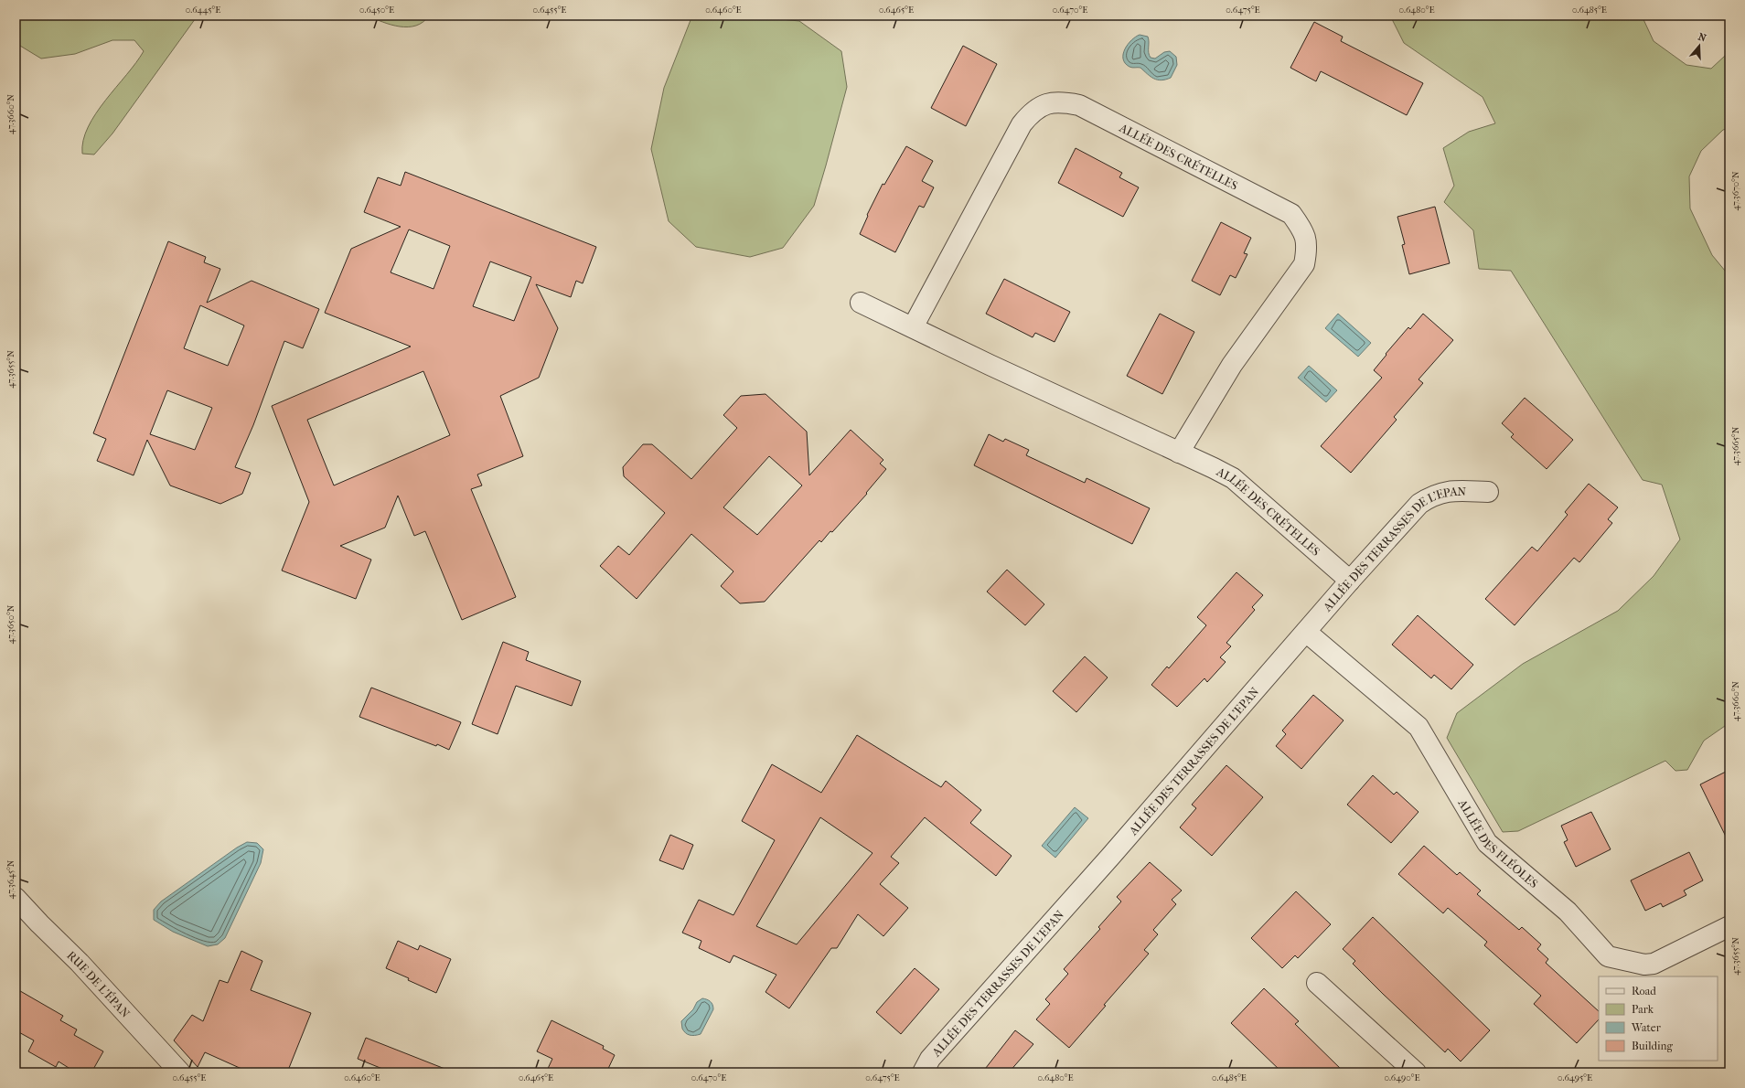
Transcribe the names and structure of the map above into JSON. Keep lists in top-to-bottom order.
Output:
{
  "streets": {
    "street": [
      "ALLÉE DES CRÉTELLES",
      "ALLÉE DES TERRASSES DE L'EPAN",
      "ALLÉE DES FLÉOLES",
      "RUE DE L'ÉPAN"
    ]
  },
  "crossings": [
    ["ALLÉE DES CRÉTELLES", "ALLÉE DES TERRASSES DE L'EPAN"],
    ["ALLÉE DES TERRASSES DE L'EPAN", "ALLÉE DES FLÉOLES"]
  ],
  "legend": [
    "Road",
    "Park",
    "Water",
    "Building"
  ],
  "north": "top",
  "coordinates": [
    "0.6445°E",
    "0.6450°E",
    "0.6455°E",
    "0.6460°E",
    "0.6465°E",
    "0.6470°E",
    "0.6475°E",
    "0.6480°E",
    "0.6485°E",
    "47.3660°N",
    "47.3670°N",
    "47.3655°N",
    "47.3665°N",
    "47.3650°N",
    "47.3645°N",
    "0.6490°E",
    "0.6495°E"
  ]
}
